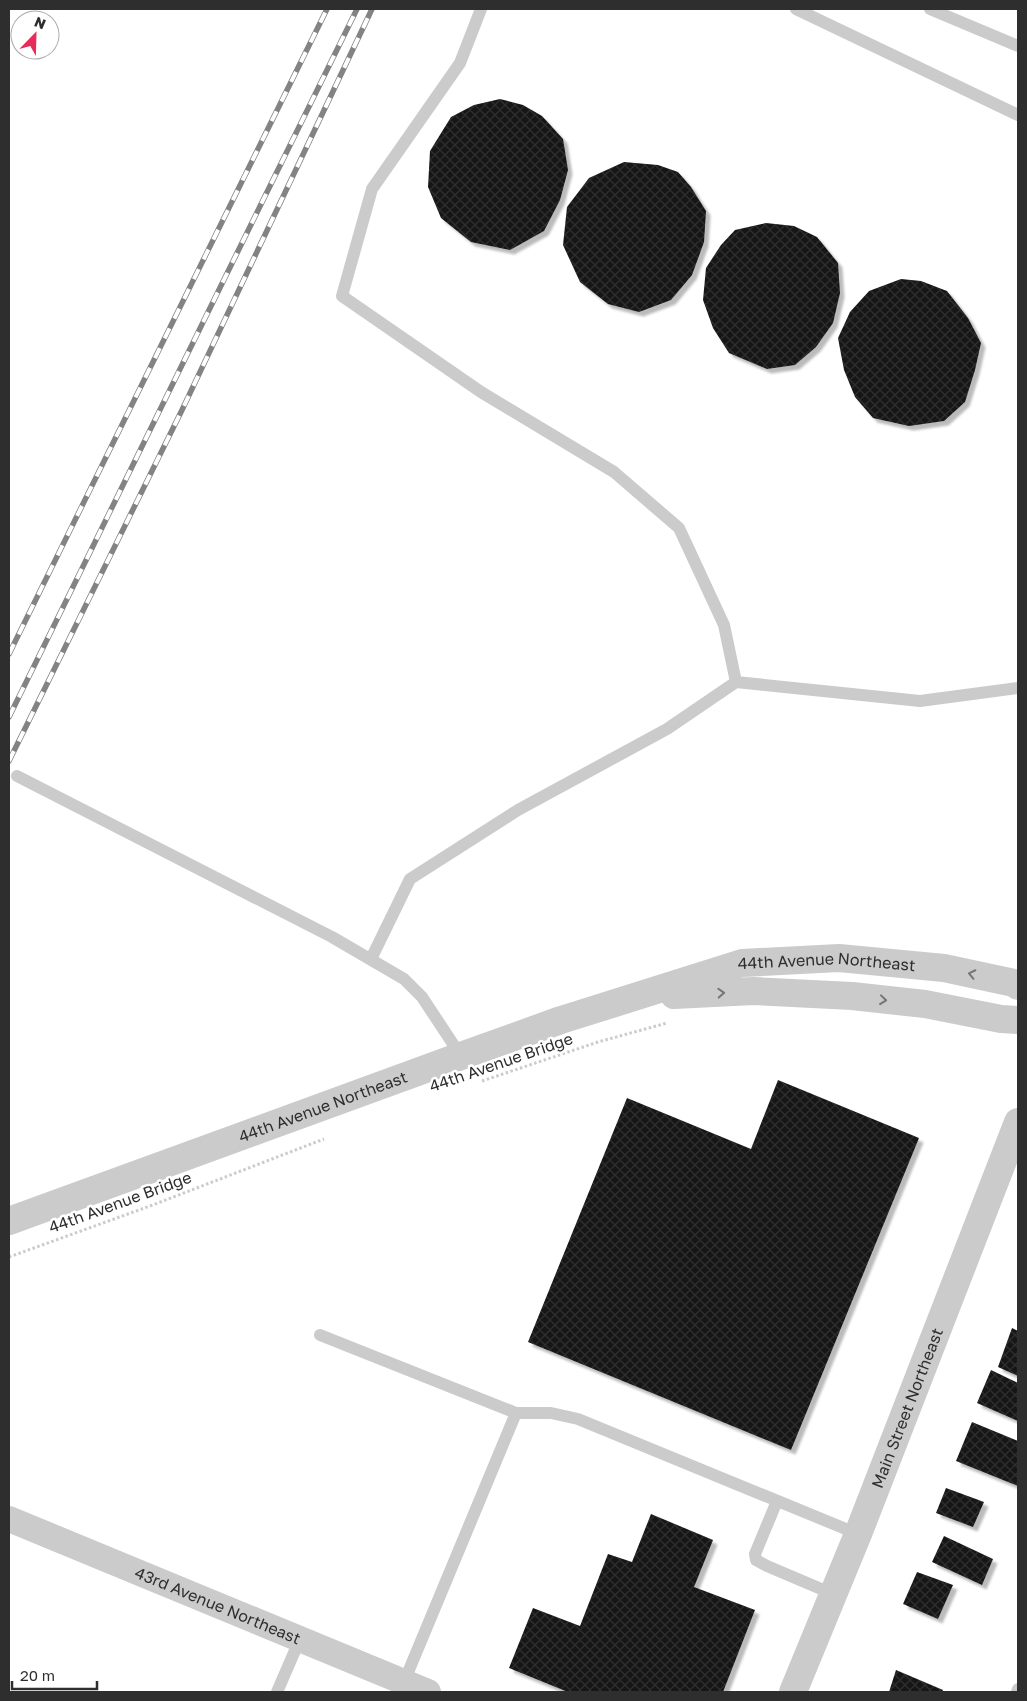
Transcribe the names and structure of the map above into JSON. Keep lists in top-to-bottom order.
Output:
{
  "streets": {
    "street": ["44th Avenue Northeast", "Main Street Northeast", "43rd Avenue Northeast"],
    "path": ["44th Avenue Bridge"]
  },
  "scale_bar": "20 m",
  "north": "top right"
}
